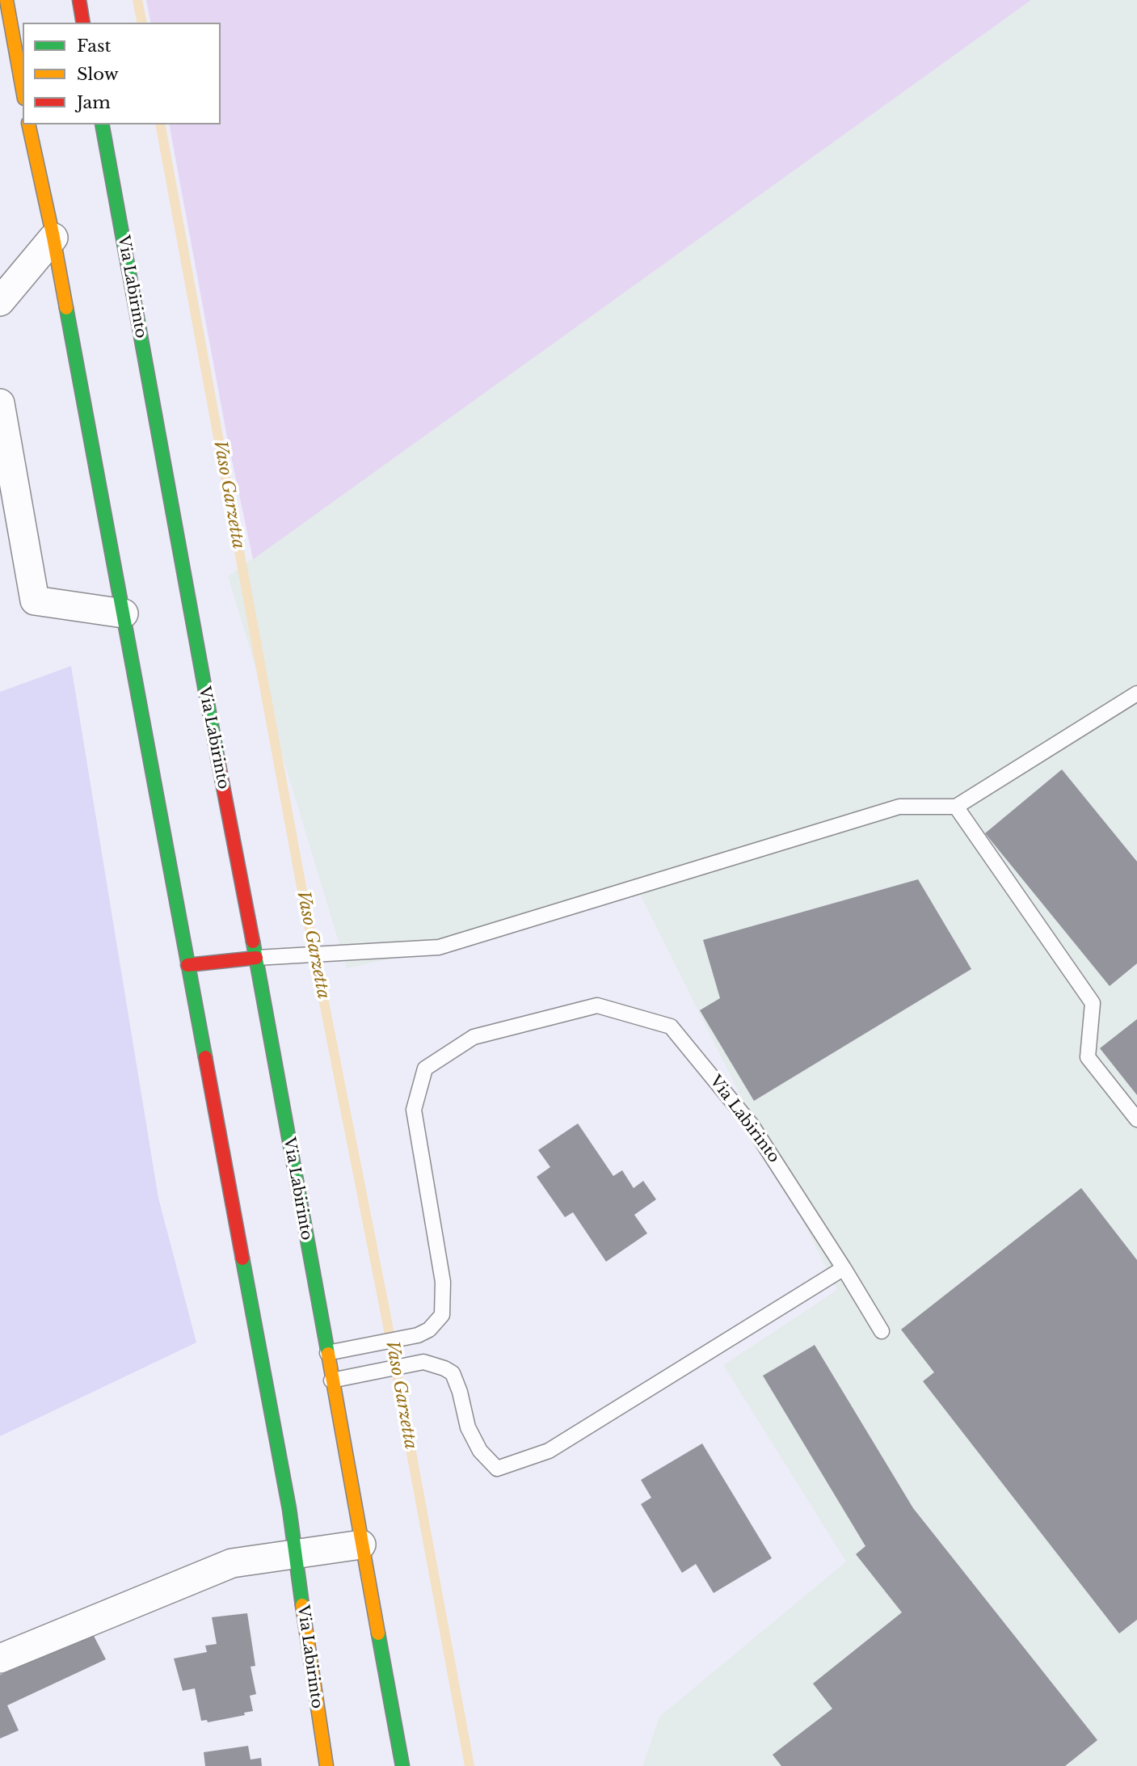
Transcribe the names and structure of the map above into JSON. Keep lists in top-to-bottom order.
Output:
{
  "streets": {
    "street": ["Via Labirinto"]
  },
  "water": ["Vaso Garzetta"],
  "legend": ["Fast", "Slow", "Jam"]
}
